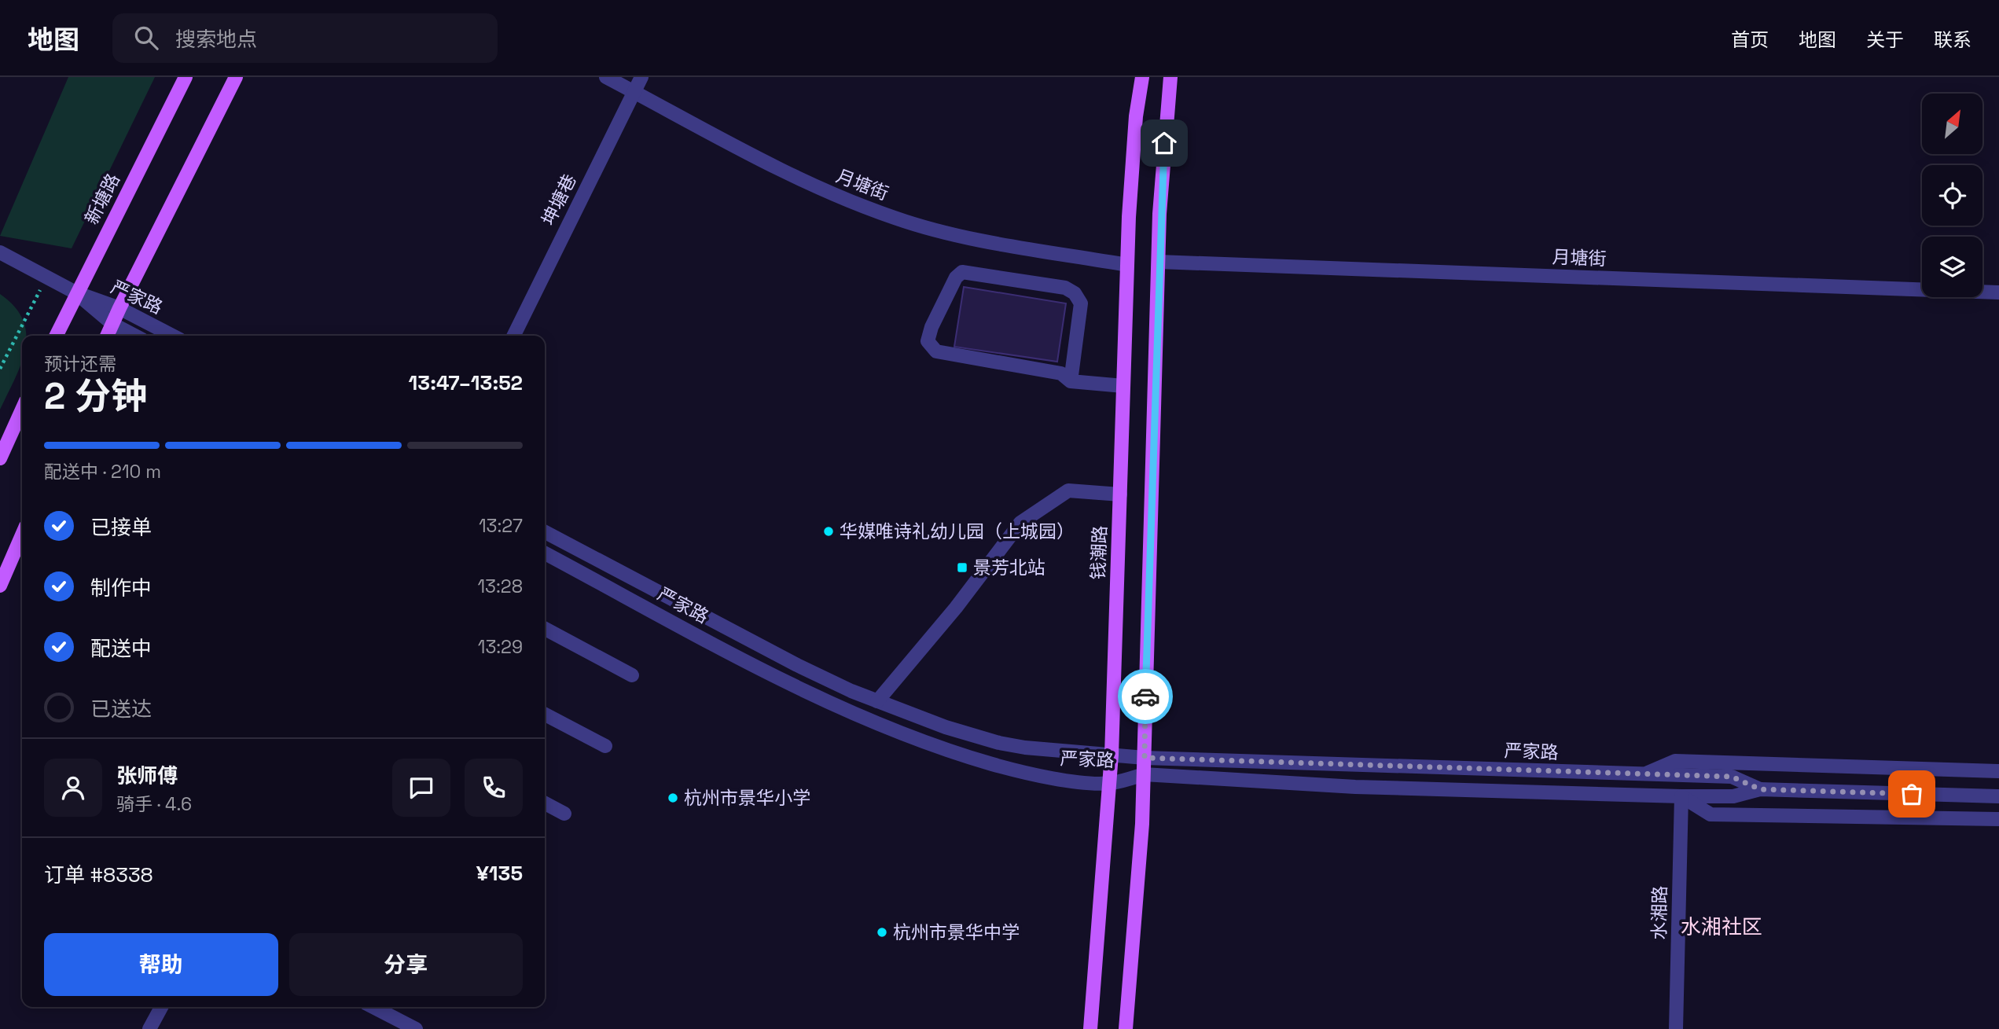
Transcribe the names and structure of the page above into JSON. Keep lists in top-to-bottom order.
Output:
{
  "streets": {
    "main road": ["新塘路", "钱潮路"],
    "street": [
      "月塘街",
      "坤塘巷",
      "严家路",
      "水湘路"
    ]
  },
  "crossings": [
    ["月塘街", "坤塘巷"],
    ["月塘街", "钱潮路"],
    ["新塘路", "严家路"],
    ["严家路", "钱潮路"],
    ["严家路", "水湘路"]
  ],
  "districts": ["水湘社区"],
  "places": {
    "other": ["华媒唯诗礼幼儿园（上城园）", "杭州市景华小学", "杭州市景华中学"],
    "transit": ["景芳北站"]
  },
  "north": "top right",
  "page": {
    "header": "地图",
    "search": "搜索地点",
    "nav": [
      "首页",
      "地图",
      "关于",
      "联系"
    ],
    "heading": ["2 分钟", "预计还需", "13:47–13:52"],
    "panel": [
      "张师傅",
      "骑手 · 4.6",
      "订单 #8338",
      "¥135"
    ],
    "bar": "配送中 · 210 m",
    "list": [
      ["已接单", "13:27"],
      ["制作中", "13:28"],
      ["配送中", "13:29"],
      "已送达"
    ],
    "buttons": ["帮助", "分享"]
  }
}
